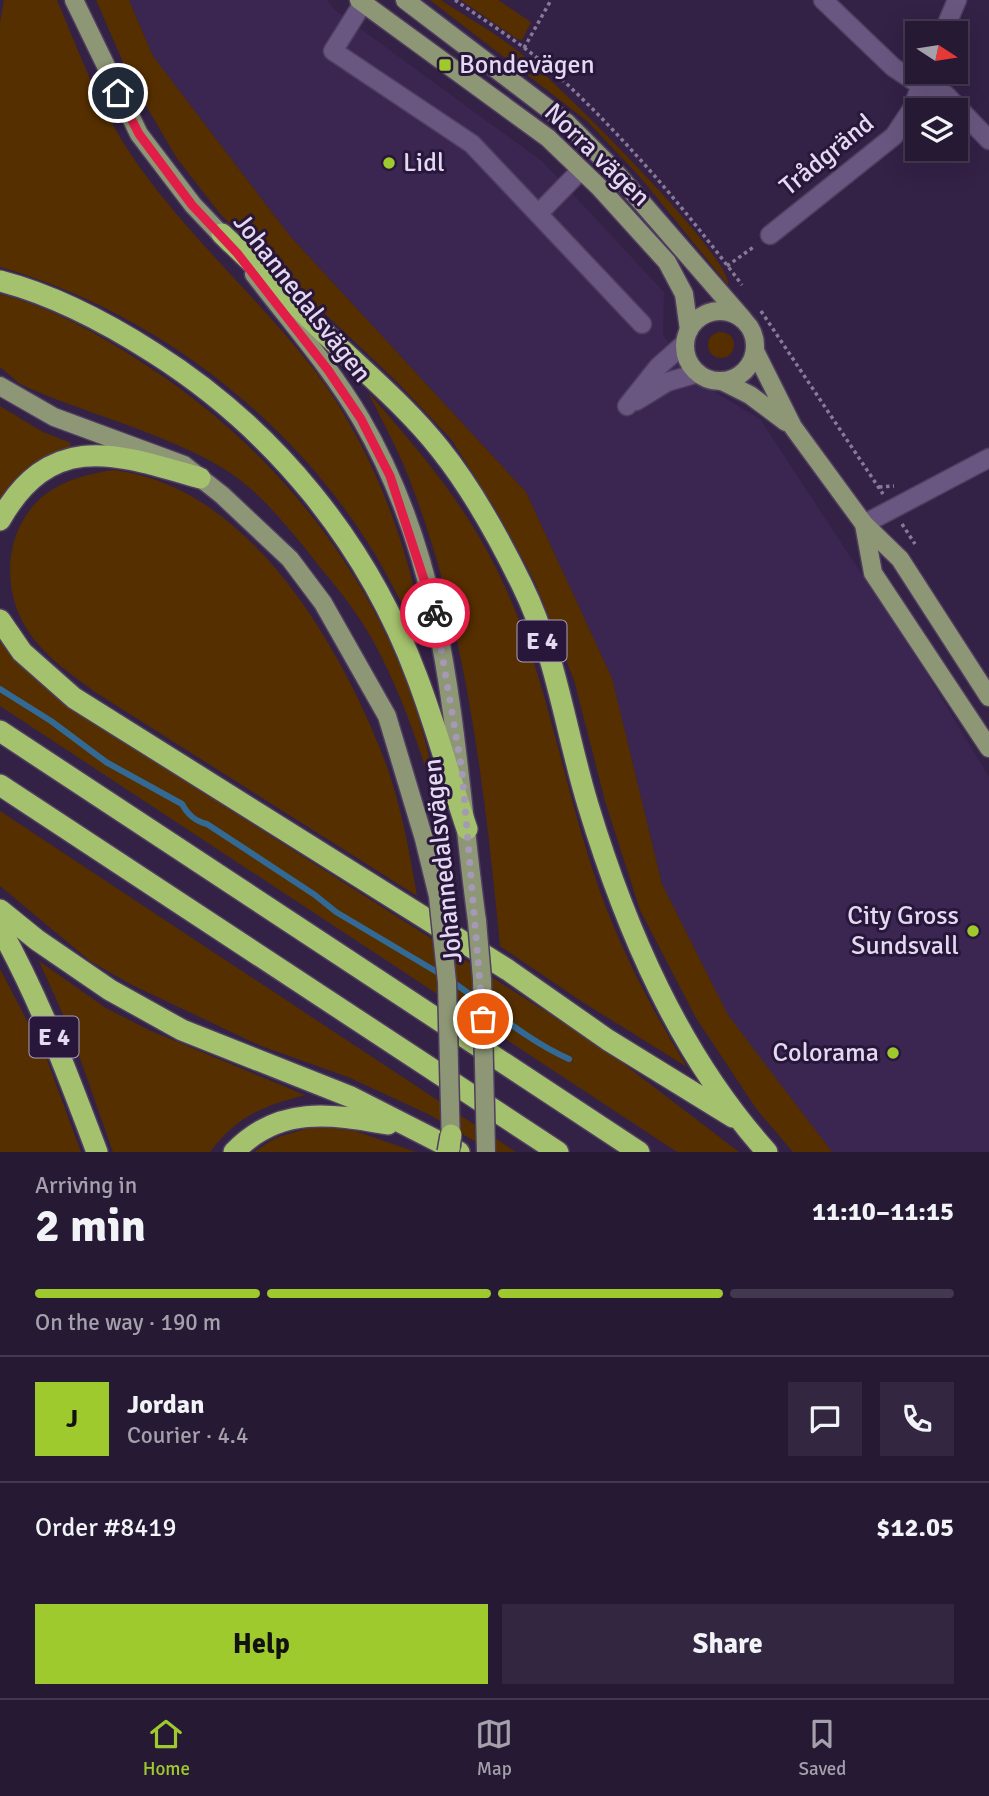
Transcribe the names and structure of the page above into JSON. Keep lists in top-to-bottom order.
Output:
{
  "streets": {
    "highway": ["E 4"],
    "main road": ["Norra vägen", "Johannedalsvägen"],
    "street": ["Trådgränd"]
  },
  "crossings": [
    ["Johannedalsvägen", "E 4"]
  ],
  "places": {
    "transit": ["Bondevägen"],
    "other": ["Lidl", "City Gross Sundsvall", "Colorama"]
  },
  "north": "right",
  "page": {
    "heading": ["2 min", "Arriving in", "11:10–11:15"],
    "panel": [
      "Jordan",
      "Courier · 4.4",
      "Order #8419",
      "$12.05"
    ],
    "bar": "On the way · 190 m",
    "round": "J",
    "buttons": ["Help", "Share"],
    "tabs": ["Home", "Map", "Saved"]
  }
}
